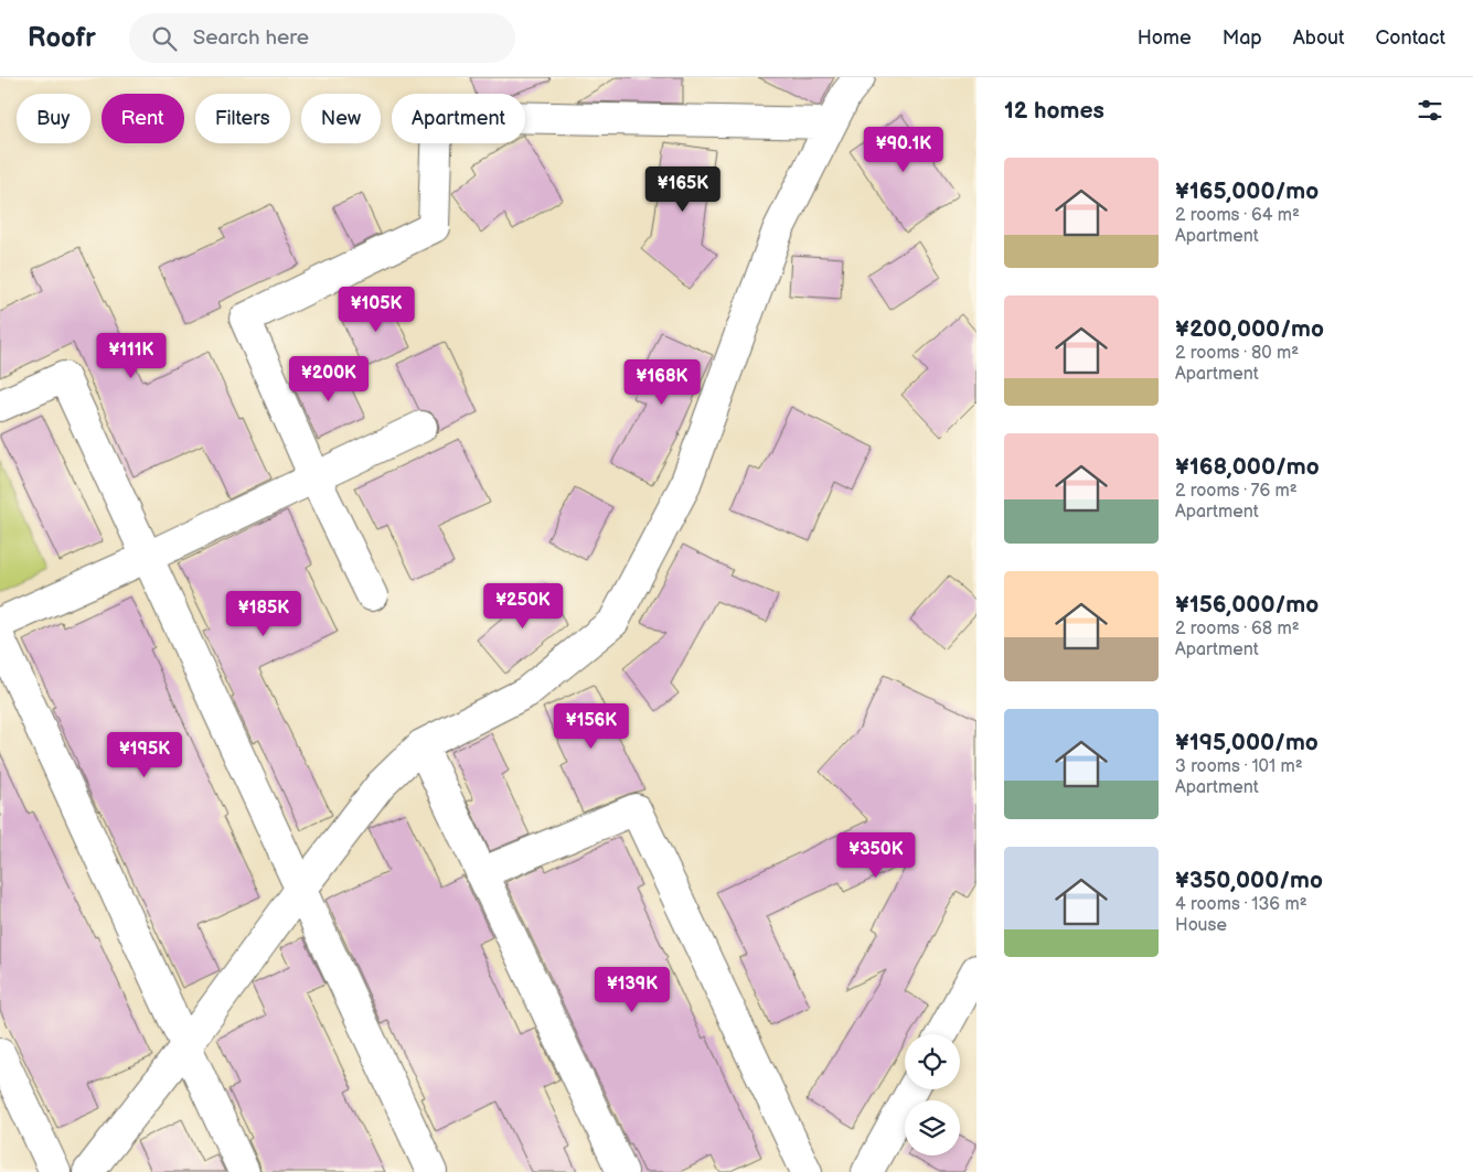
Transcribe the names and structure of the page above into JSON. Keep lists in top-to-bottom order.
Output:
{
  "page": {
    "header": "Roofr",
    "search": "Search here",
    "nav": [
      "Home",
      "Map",
      "About",
      "Contact"
    ],
    "heading": "12 homes",
    "chip": [
      "Buy",
      "Rent",
      "Filters",
      "New",
      "Apartment"
    ],
    "price": [
      "¥90.1K",
      "¥165K",
      "¥105K",
      "¥111K",
      "¥200K",
      "¥168K",
      "¥250K",
      "¥185K",
      "¥156K",
      "¥195K",
      "¥350K",
      "¥139K"
    ],
    "list": [
      {
        "name": "¥165,000/mo",
        "note": "2 rooms · 64 m² · Apartment"
      },
      {
        "name": "¥200,000/mo",
        "note": "2 rooms · 80 m² · Apartment"
      },
      {
        "name": "¥168,000/mo",
        "note": "2 rooms · 76 m² · Apartment"
      },
      {
        "name": "¥156,000/mo",
        "note": "2 rooms · 68 m² · Apartment"
      },
      {
        "name": "¥195,000/mo",
        "note": "3 rooms · 101 m² · Apartment"
      },
      {
        "name": "¥350,000/mo",
        "note": "4 rooms · 136 m² · House"
      }
    ]
  }
}
